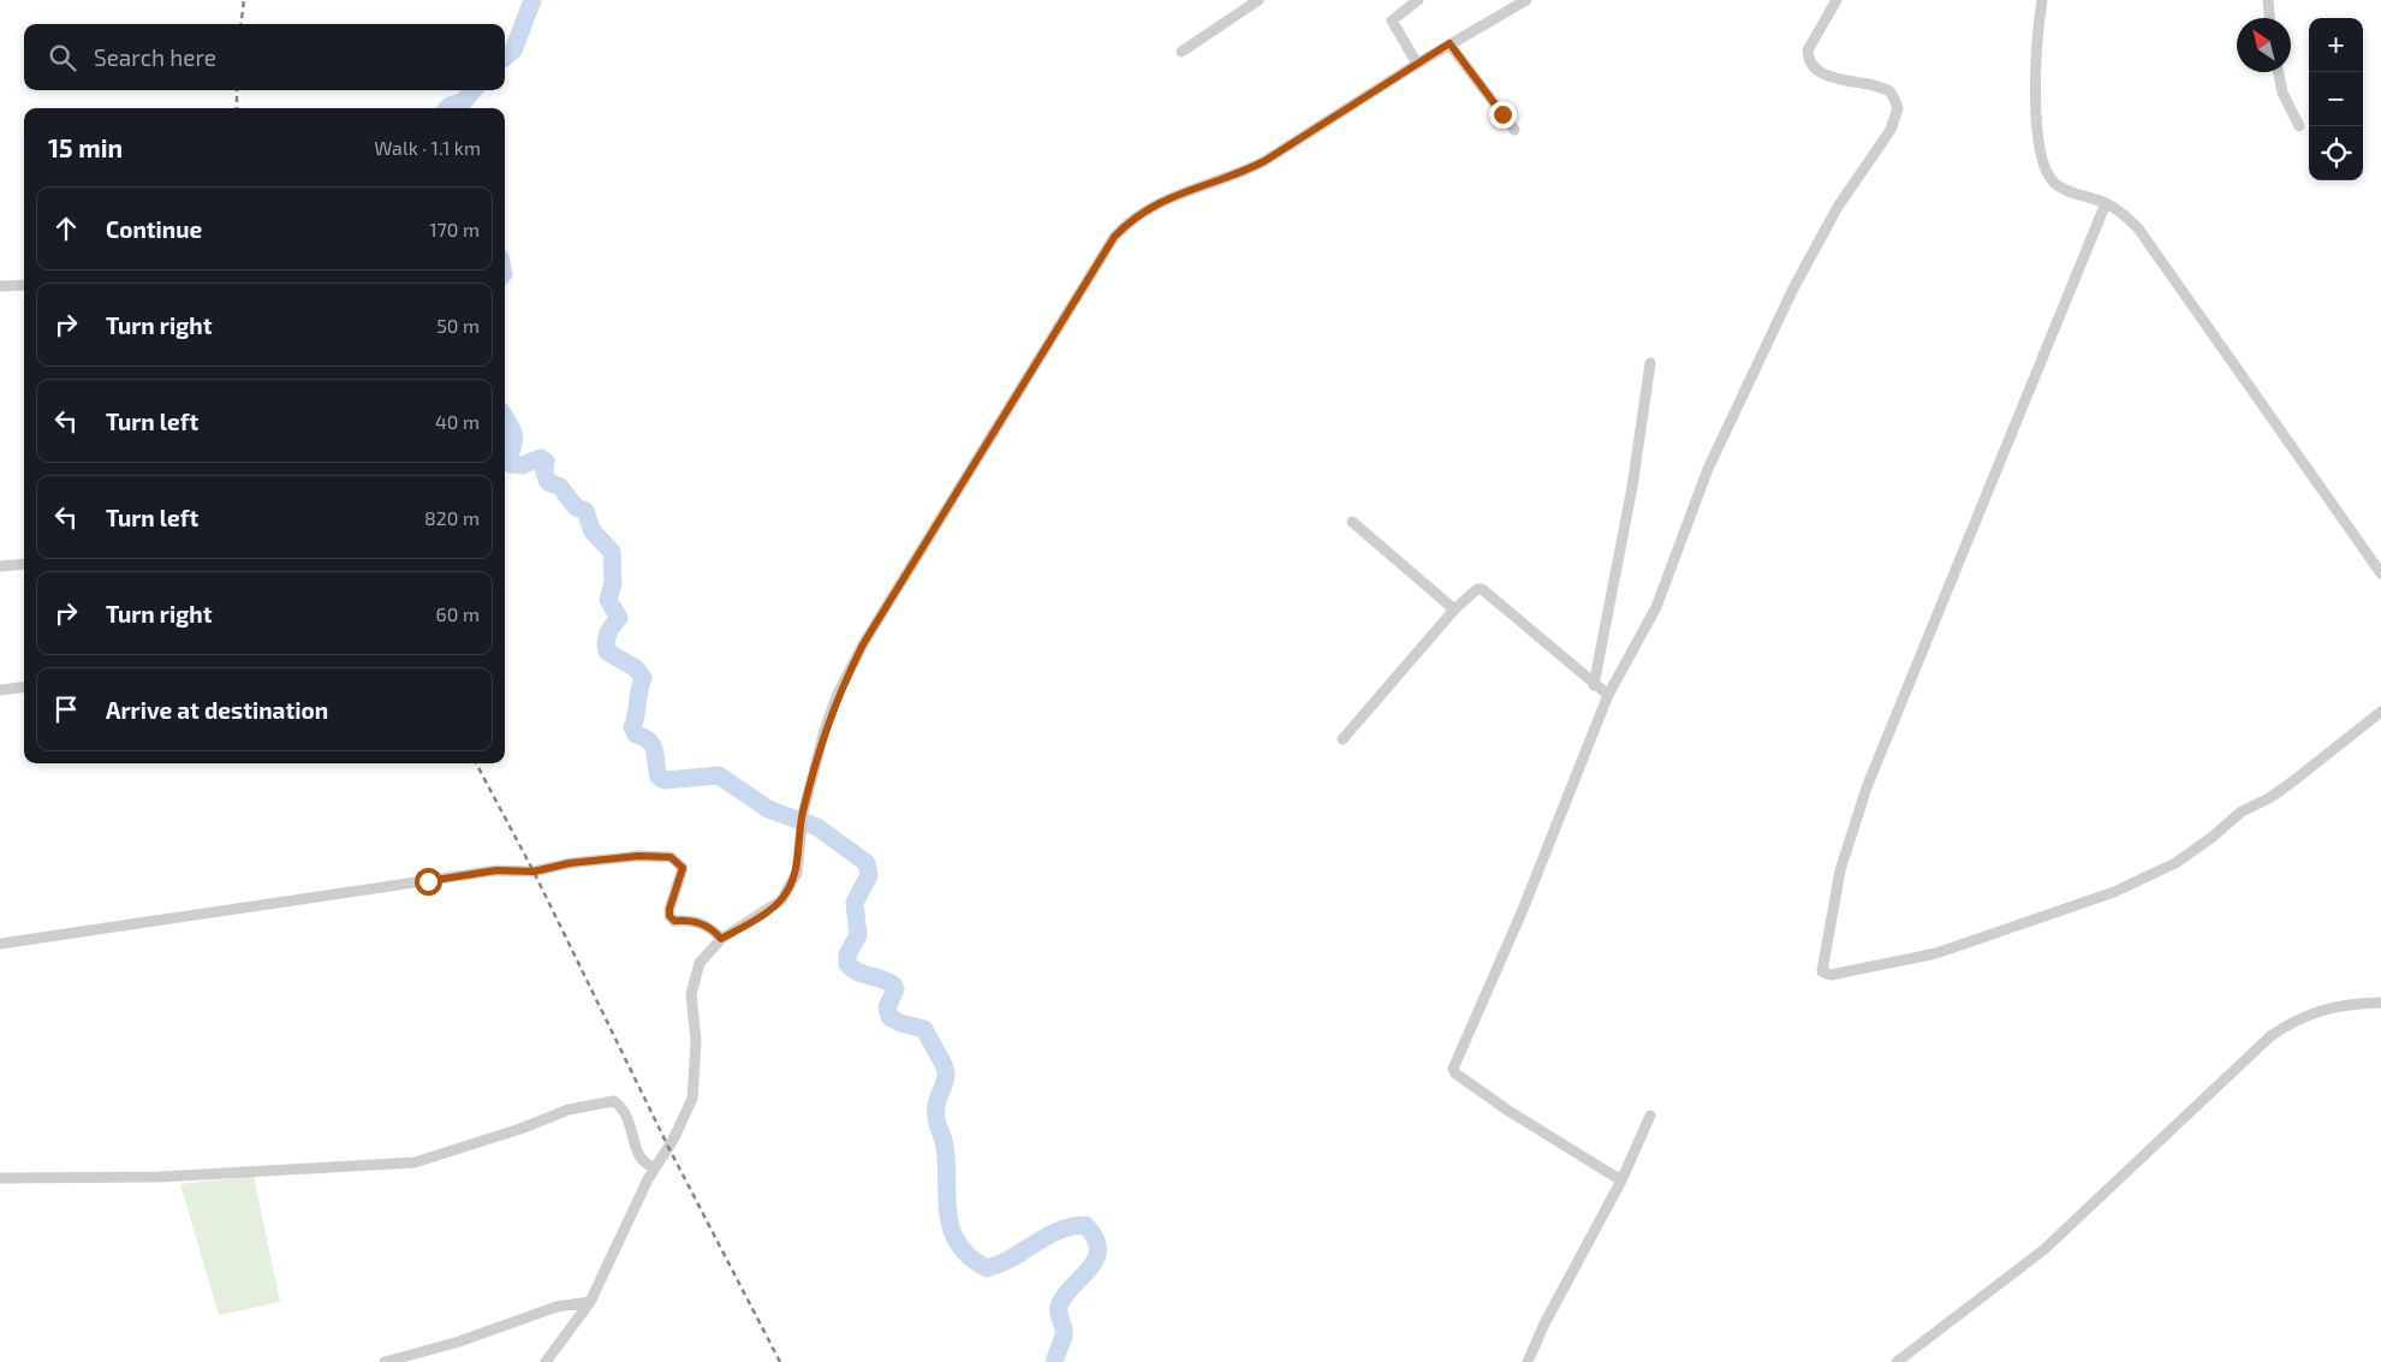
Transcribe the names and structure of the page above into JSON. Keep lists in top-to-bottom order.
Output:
{
  "north": "top left",
  "page": {
    "map_buttons": ["+", "−"],
    "search": "Search here",
    "heading": ["15 min", "Walk · 1.1 km"],
    "list": [
      ["Continue", "170 m"],
      ["Turn right", "50 m"],
      ["Turn left", "40 m"],
      ["Turn left", "820 m"],
      ["Turn right", "60 m"],
      "Arrive at destination"
    ]
  }
}
